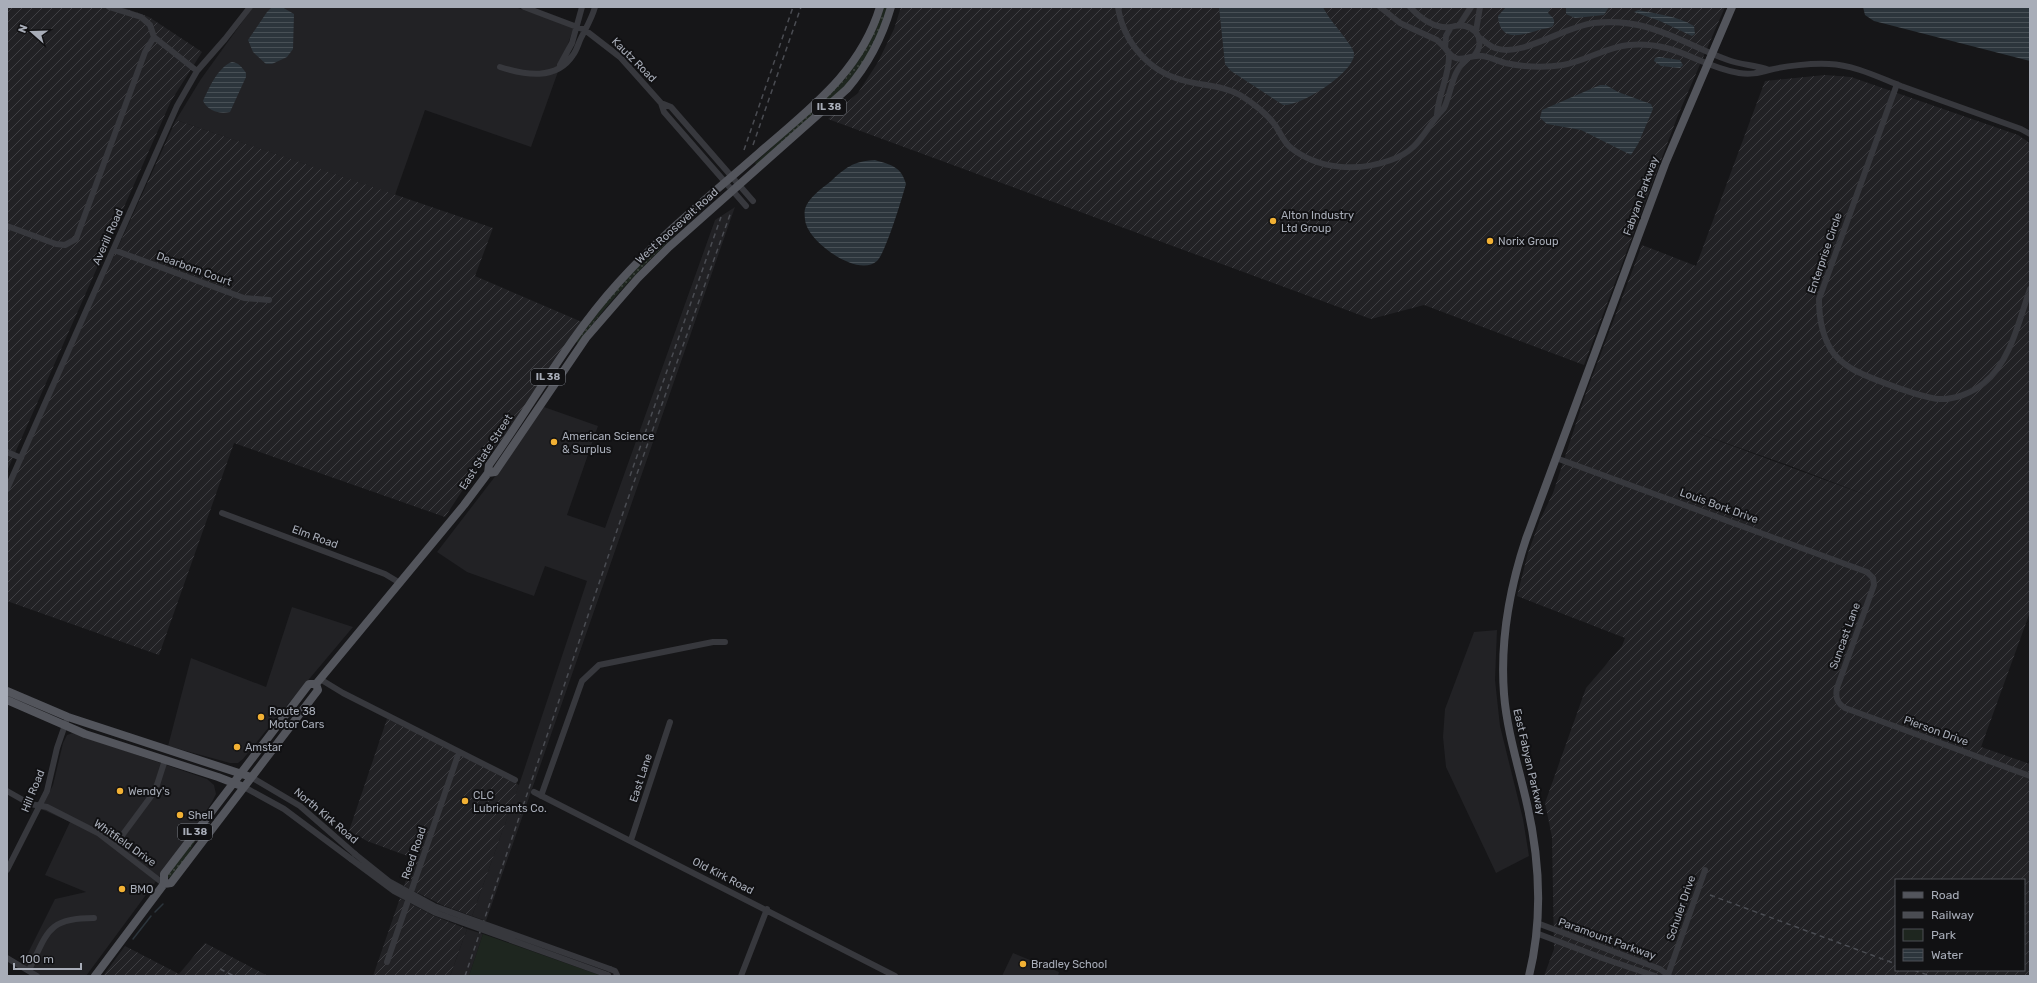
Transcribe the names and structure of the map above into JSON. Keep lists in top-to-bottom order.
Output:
{
  "streets": {
    "main road": [
      "IL 38",
      "Fabyan Parkway",
      "West Roosevelt Road",
      "East State Street",
      "East Fabyan Parkway",
      "North Kirk Road"
    ],
    "street": [
      "Kautz Road",
      "Averill Road",
      "Enterprise Circle",
      "Dearborn Court",
      "Louis Bork Drive",
      "Elm Road",
      "Suncast Lane",
      "Pierson Drive",
      "East Lane",
      "Hill Road",
      "Whitfield Drive",
      "Reed Road",
      "Old Kirk Road",
      "Schuler Drive",
      "Paramount Parkway"
    ]
  },
  "crossings": [
    ["Kautz Road", "West Roosevelt Road"],
    ["Kautz Road", "East State Street"],
    ["Fabyan Parkway", "East Fabyan Parkway"],
    ["West Roosevelt Road", "East State Street"],
    ["Averill Road", "Dearborn Court"],
    ["East State Street", "Elm Road"],
    ["East State Street", "North Kirk Road"],
    ["East State Street", "Whitfield Drive"],
    ["Louis Bork Drive", "Suncast Lane"],
    ["Louis Bork Drive", "East Fabyan Parkway"],
    ["Suncast Lane", "Pierson Drive"],
    ["East Fabyan Parkway", "Paramount Parkway"],
    ["East Lane", "Old Kirk Road"],
    ["Hill Road", "North Kirk Road"],
    ["Hill Road", "Whitfield Drive"],
    ["Schuler Drive", "Paramount Parkway"]
  ],
  "places": [
    "Alton Industry Ltd Group",
    "Norix Group",
    "American Science & Surplus",
    "Route 38 Motor Cars",
    "Amstar",
    "Wendy's",
    "CLC Lubricants Co.",
    "Shell",
    "BMO",
    "Bradley School"
  ],
  "legend": [
    "Road",
    "Railway",
    "Park",
    "Water"
  ],
  "scale_bar": "100 m",
  "north": "left"
}
